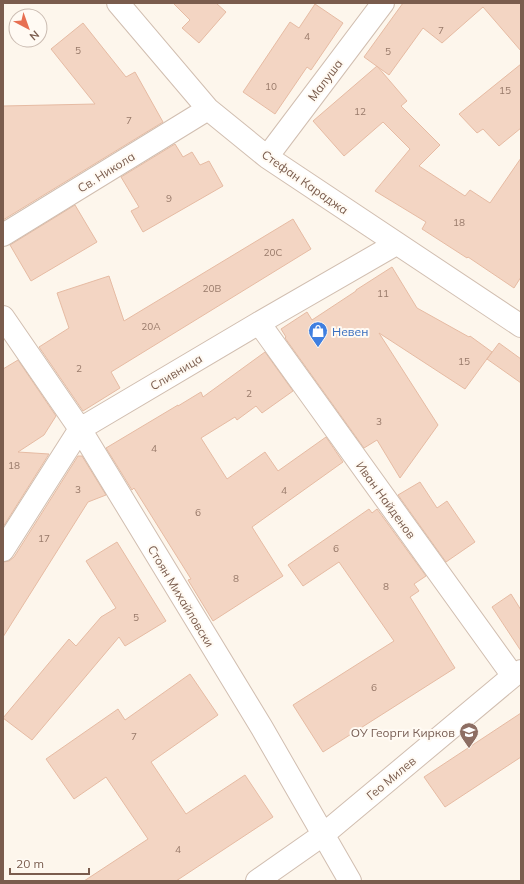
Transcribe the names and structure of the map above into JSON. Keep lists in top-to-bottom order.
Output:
{
  "streets": {
    "street": [
      "Малуша",
      "Св. Никола",
      "Стефан Караджа",
      "Сливница",
      "Иван Найденов",
      "Стоян Михайловски",
      "Гео Милев"
    ]
  },
  "crossings": [
    ["Малуша", "Стефан Караджа"],
    ["Св. Никола", "Стефан Караджа"],
    ["Стефан Караджа", "Сливница"],
    ["Сливница", "Иван Найденов"],
    ["Сливница", "Стоян Михайловски"],
    ["Иван Найденов", "Гео Милев"],
    ["Стоян Михайловски", "Гео Милев"]
  ],
  "places": {
    "shop": ["Невен"],
    "school or university": ["ОУ Георги Кирков"]
  },
  "house_numbers": [
    "7",
    "4",
    "5",
    "5",
    "10",
    "15",
    "12",
    "7",
    "9",
    "18",
    "20C",
    "20B",
    "11",
    "20A",
    "15",
    "2",
    "2",
    "3",
    "4",
    "18",
    "3",
    "4",
    "6",
    "17",
    "6",
    "8",
    "8",
    "5",
    "6",
    "7",
    "4"
  ],
  "scale_bar": "20 m",
  "north": "bottom right"
}
